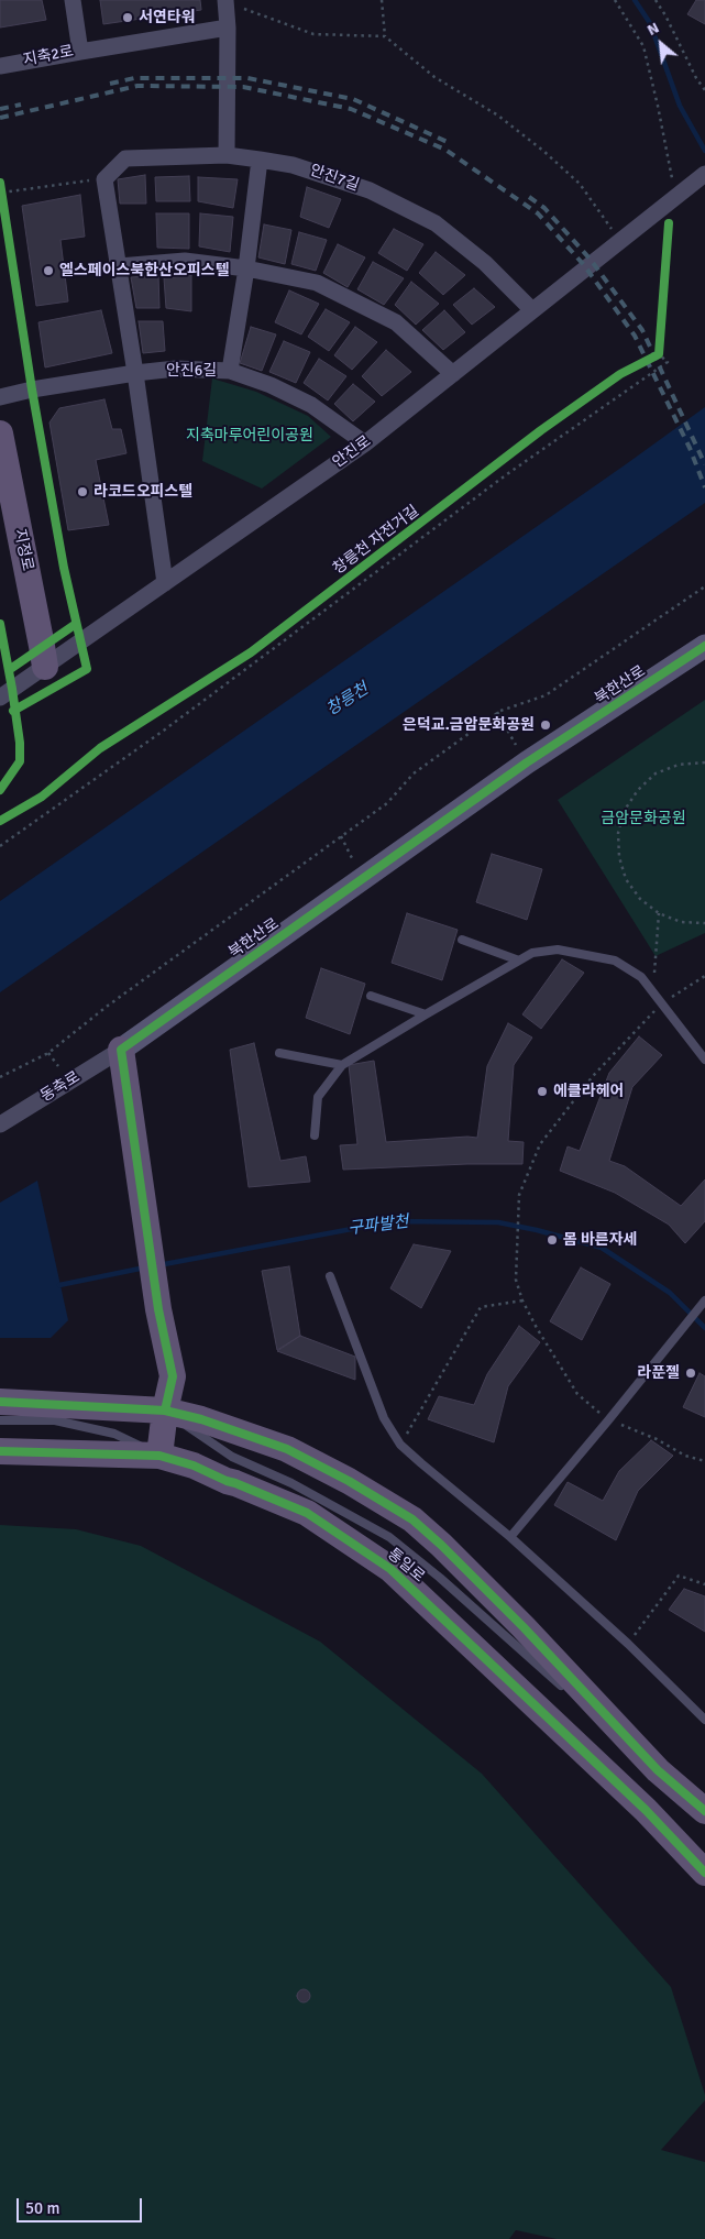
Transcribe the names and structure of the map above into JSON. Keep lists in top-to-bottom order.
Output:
{
  "streets": {
    "main road": ["지정로", "북한산로", "통일로"],
    "street": [
      "지축2로",
      "안진7길",
      "안진6길",
      "안진로",
      "동축로"
    ],
    "cycle path": ["창릉천 자전거길"]
  },
  "crossings": [
    ["안진7길", "안진로"],
    ["안진6길", "안진로"],
    ["안진로", "지정로"],
    ["북한산로", "동축로"]
  ],
  "water": ["창릉천", "구파발천"],
  "parks": ["지축마루어린이공원", "금암문화공원"],
  "places": [
    "서연타워",
    "엘스페이스북한산오피스텔",
    "라코드오피스텔",
    "은덕교.금암문화공원",
    "에클라헤어",
    "몸 바른자세",
    "라푼젤"
  ],
  "scale_bar": "50 m",
  "north": "top left"
}
